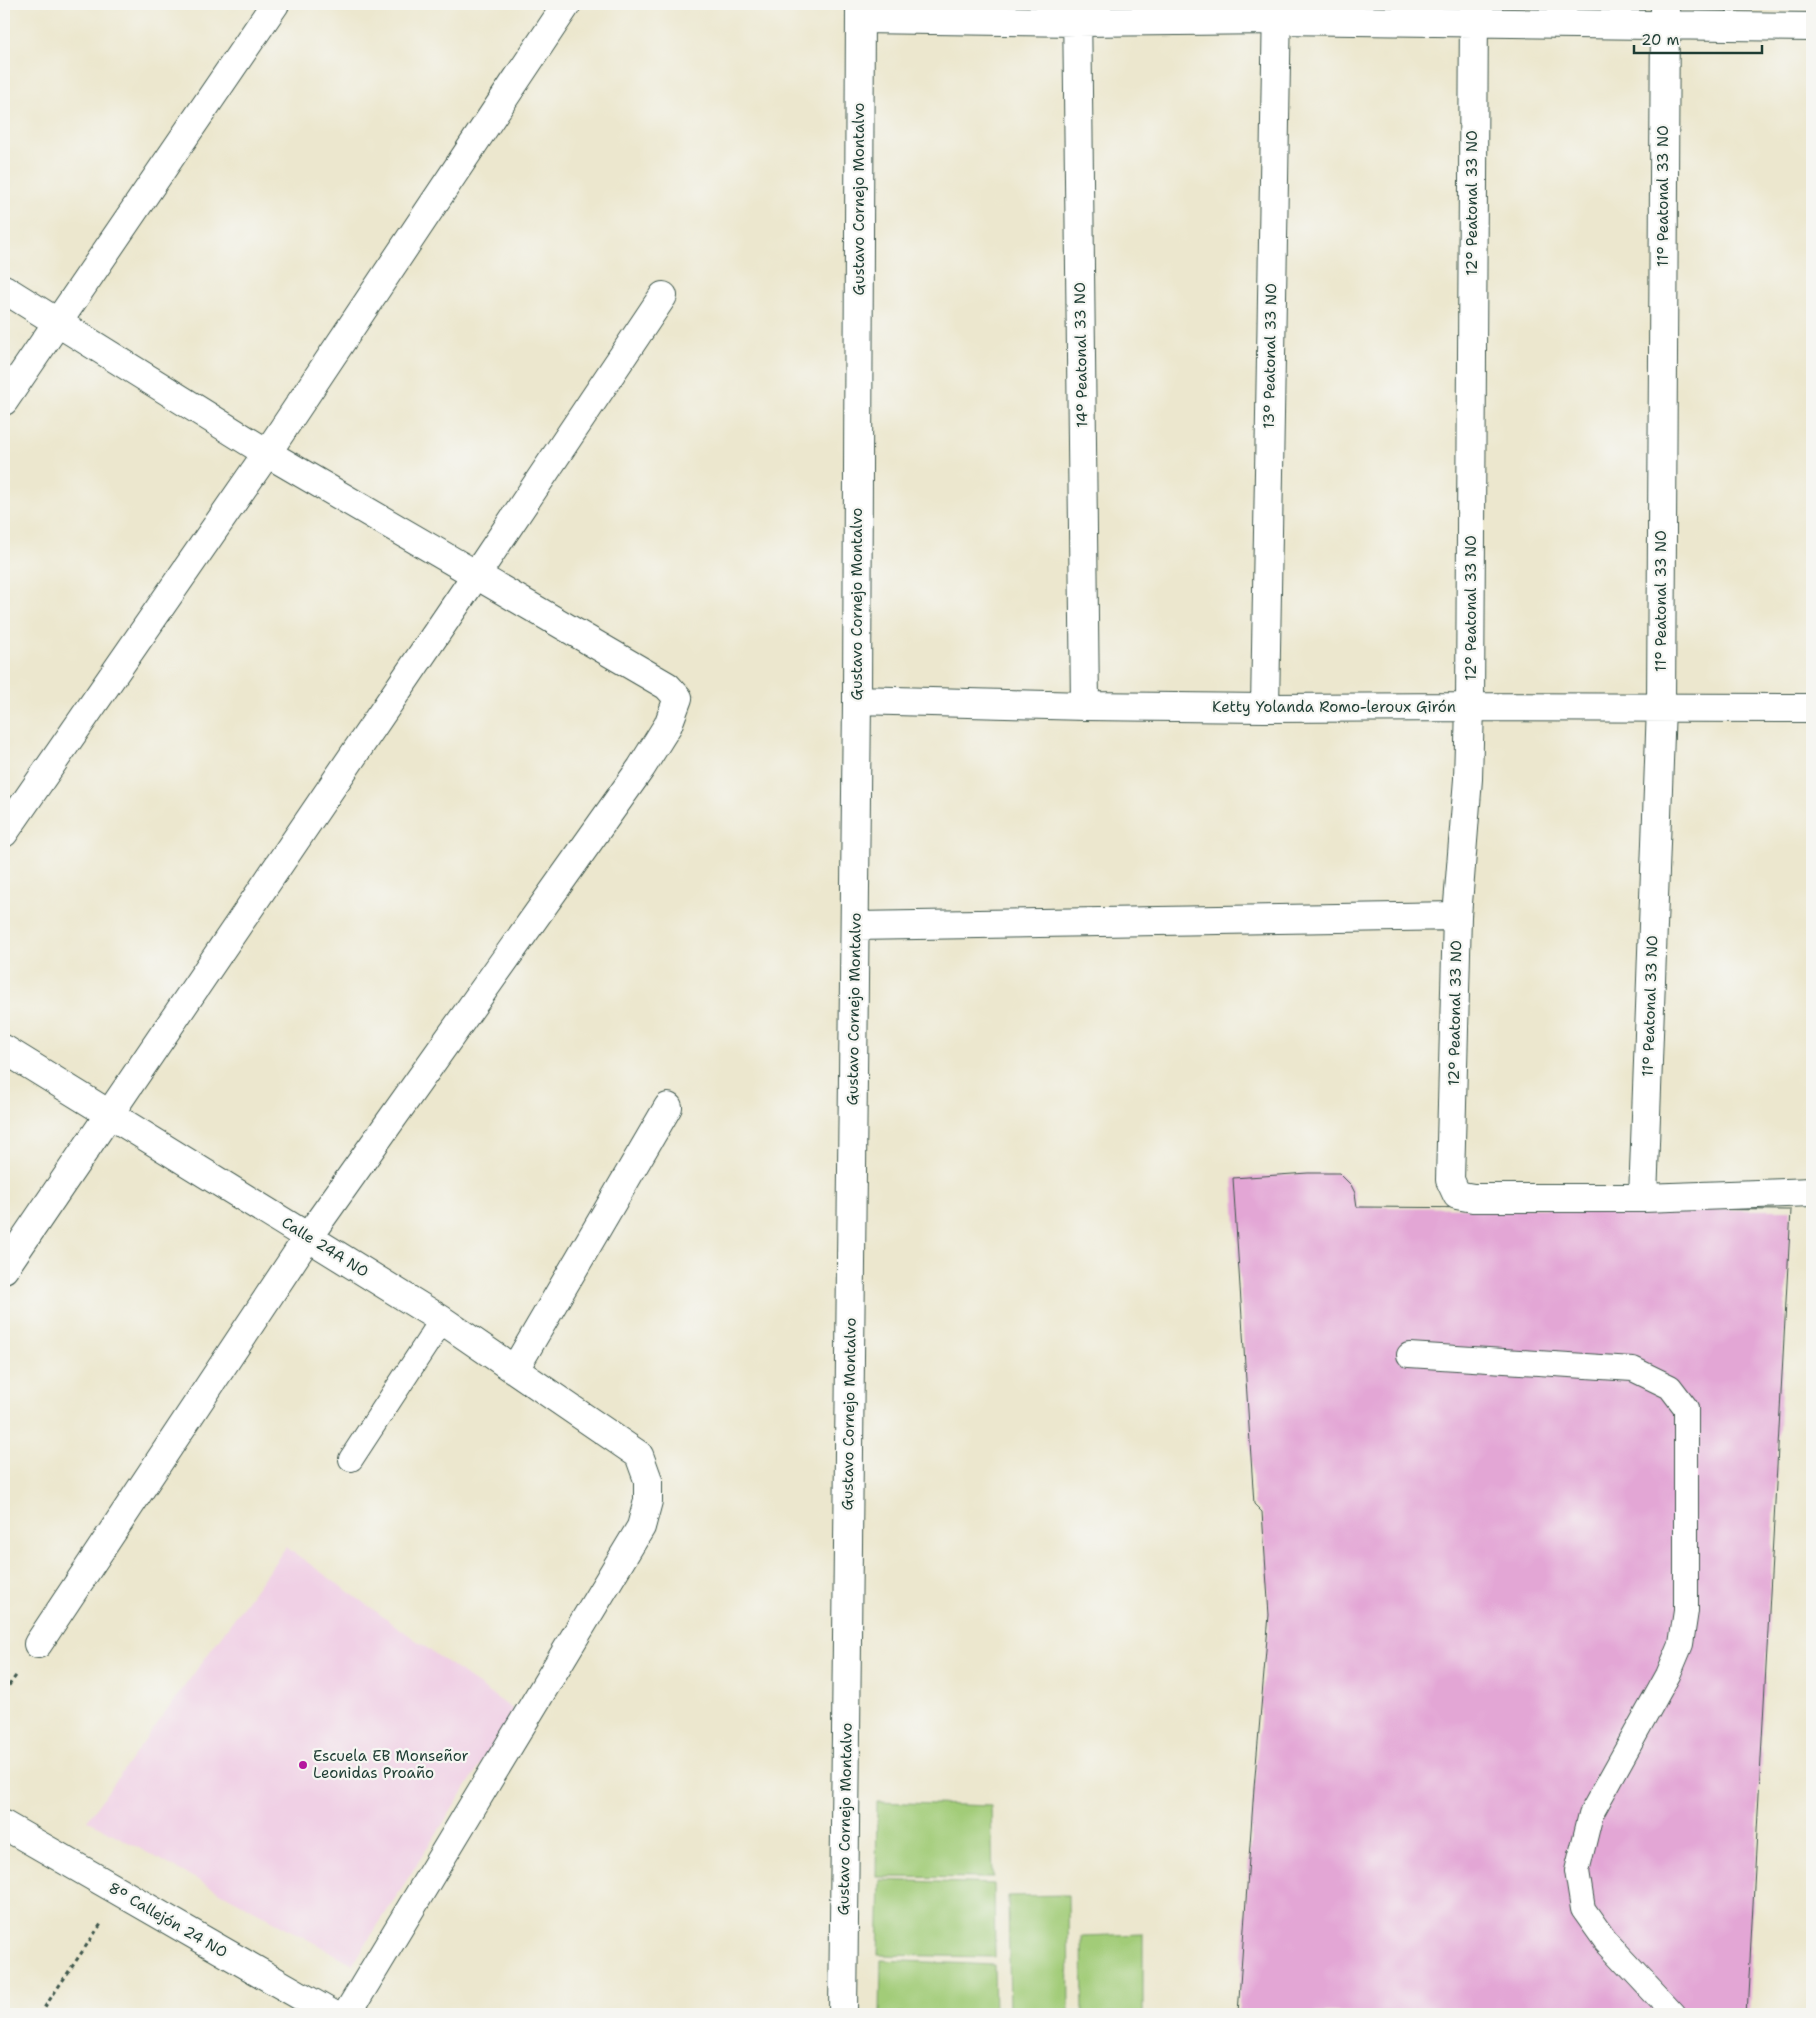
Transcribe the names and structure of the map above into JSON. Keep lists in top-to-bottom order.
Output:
{
  "streets": {
    "street": [
      "11° Peatonal 33 NO",
      "Gustavo Cornejo Montalvo",
      "12° Peatonal 33 NO",
      "14° Peatonal 33 NO",
      "13° Peatonal 33 NO",
      "Ketty Yolanda Romo-leroux Girón",
      "Calle 24A NO",
      "8° Callejón 24 NO"
    ]
  },
  "crossings": [
    ["11° Peatonal 33 NO", "12° Peatonal 33 NO"],
    ["11° Peatonal 33 NO", "Ketty Yolanda Romo-leroux Girón"],
    ["Gustavo Cornejo Montalvo", "Ketty Yolanda Romo-leroux Girón"],
    ["12° Peatonal 33 NO", "Ketty Yolanda Romo-leroux Girón"],
    ["14° Peatonal 33 NO", "Ketty Yolanda Romo-leroux Girón"],
    ["13° Peatonal 33 NO", "Ketty Yolanda Romo-leroux Girón"]
  ],
  "places": ["Escuela EB Monseñor Leonidas Proaño"],
  "scale_bar": "20 m"
}
